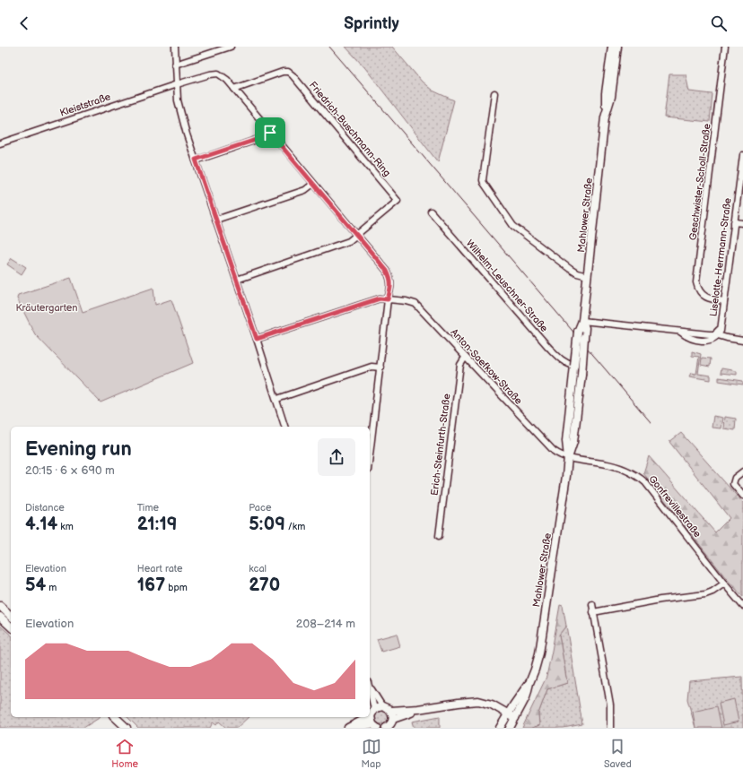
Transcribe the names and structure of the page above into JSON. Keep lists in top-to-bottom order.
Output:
{
  "streets": {
    "main road": ["Mahlower Straße"],
    "street": [
      "Kleiststraße",
      "Friedrich-Buschmann-Ring",
      "Geschwister-Scholl-Straße",
      "Liselotte-Herrmann-Straße",
      "Wilhelm-Leuschner-Straße",
      "Anton-Saefkow-Straße",
      "Erich-Steinfurth-Straße",
      "Gonfrevillestraße"
    ]
  },
  "crossings": [
    ["Kleiststraße", "Friedrich-Buschmann-Ring"],
    ["Geschwister-Scholl-Straße", "Liselotte-Herrmann-Straße"],
    ["Mahlower Straße", "Liselotte-Herrmann-Straße"],
    ["Mahlower Straße", "Wilhelm-Leuschner-Straße"],
    ["Mahlower Straße", "Anton-Saefkow-Straße"],
    ["Mahlower Straße", "Gonfrevillestraße"],
    ["Anton-Saefkow-Straße", "Erich-Steinfurth-Straße"],
    ["Anton-Saefkow-Straße", "Gonfrevillestraße"]
  ],
  "parks": ["Kräutergarten"],
  "page": {
    "header": "Sprintly",
    "heading": ["Evening run", "20:15 · 6 × 690 m"],
    "stats": [
      ["Distance", "4.14 km"],
      ["Time", "21:19"],
      ["Pace", "5:09 /km"],
      ["Elevation", "54 m"],
      ["Heart rate", "167 bpm"],
      ["kcal", "270"]
    ],
    "chart": ["Elevation", "208–214 m"],
    "tabs": ["Home", "Map", "Saved"]
  }
}
